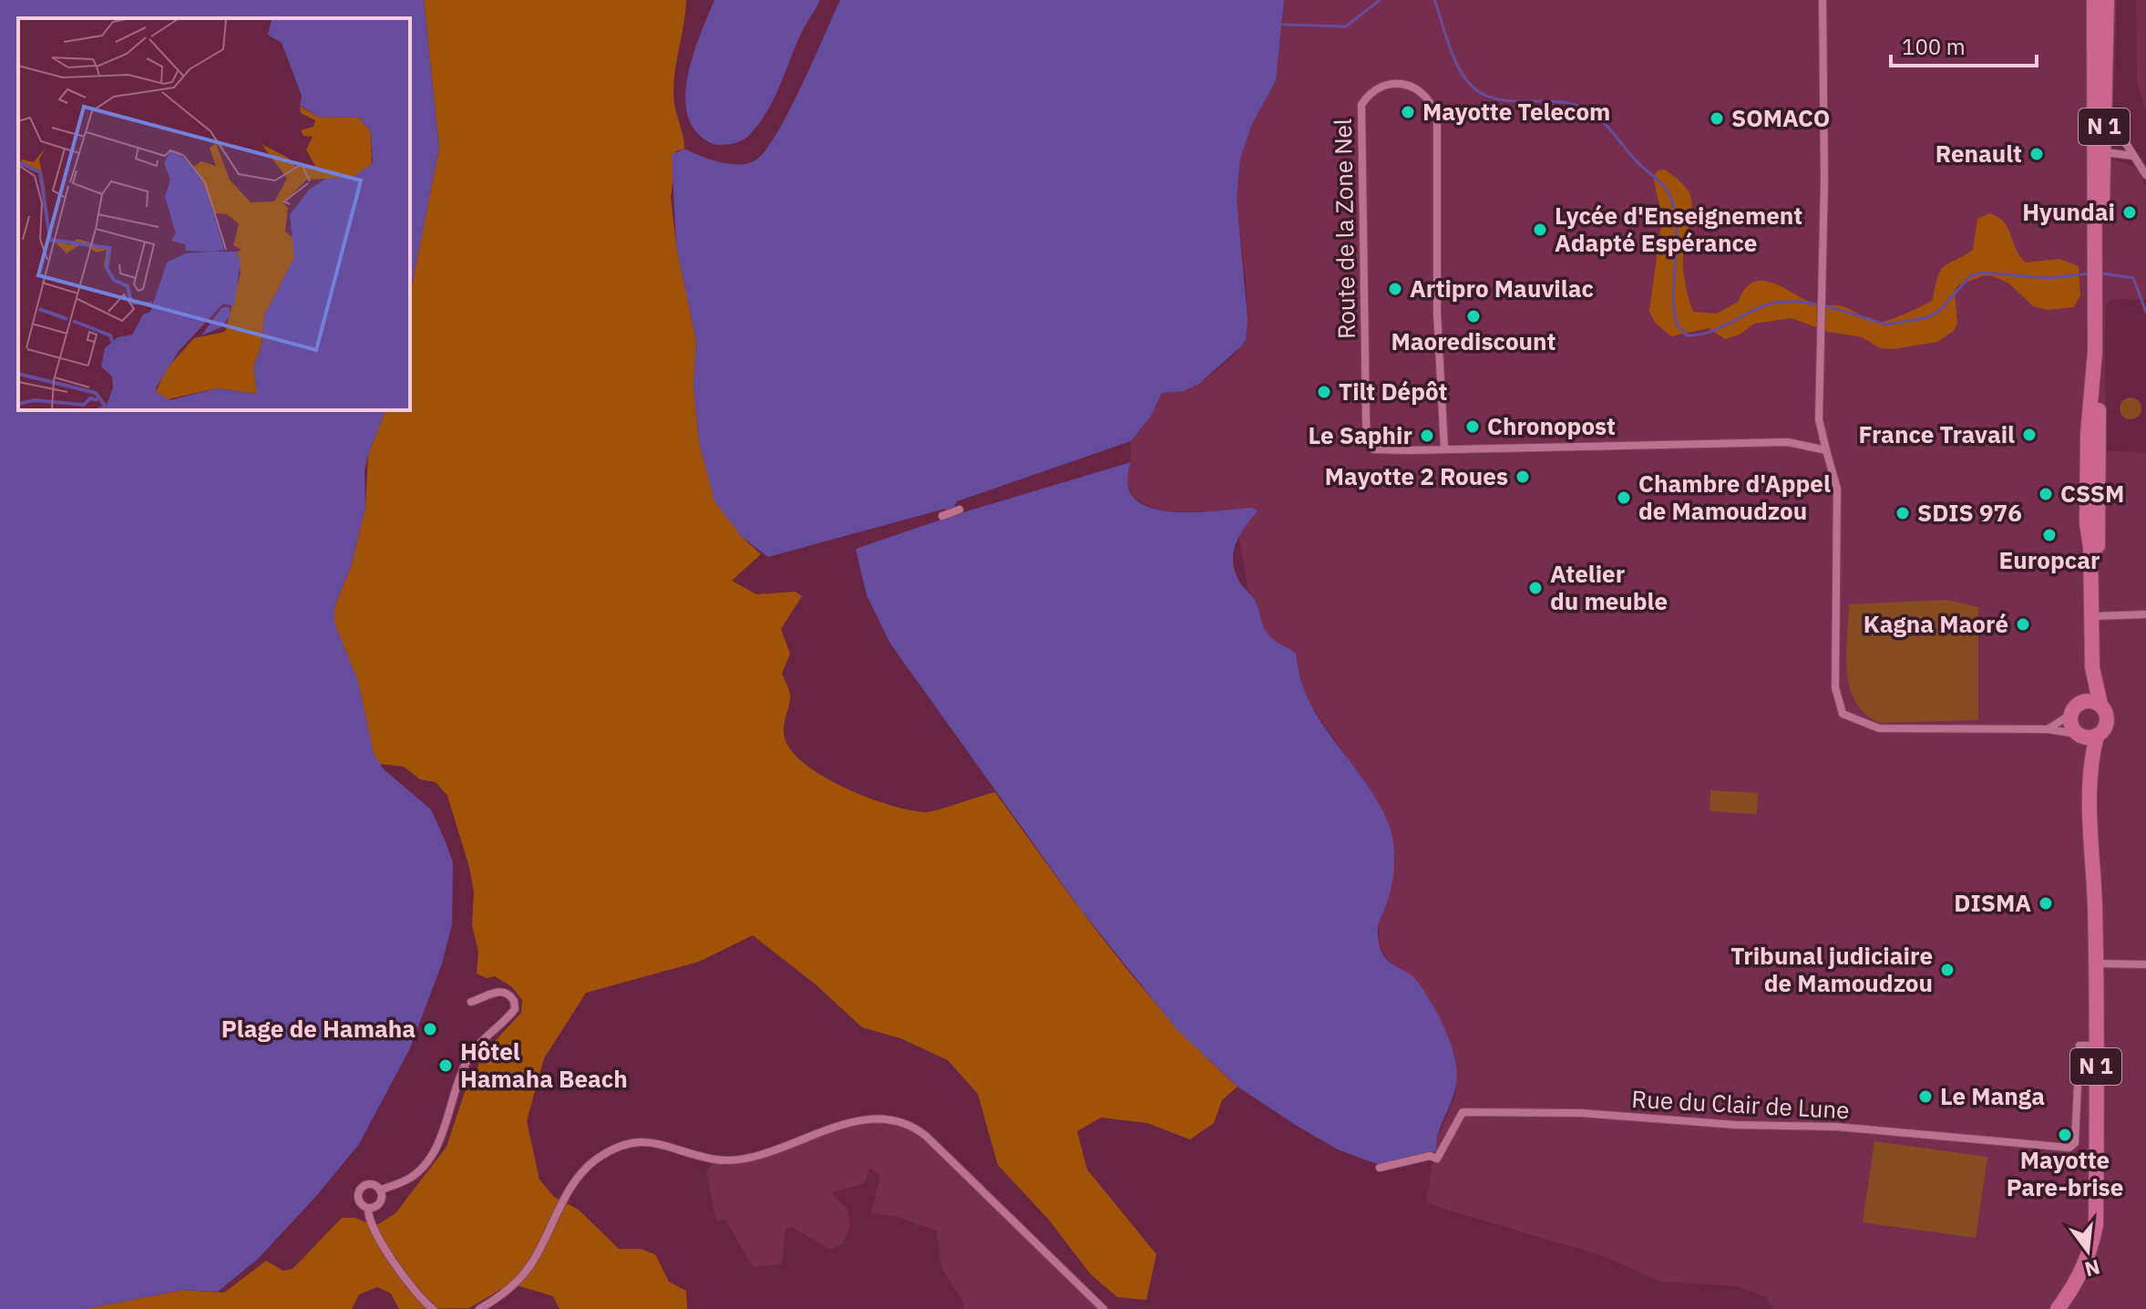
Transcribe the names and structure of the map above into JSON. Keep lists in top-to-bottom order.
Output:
{
  "streets": {
    "main road": ["N 1"],
    "street": ["Route de la Zone Nel", "Rue du Clair de Lune"]
  },
  "crossings": [
    ["N 1", "Rue du Clair de Lune"]
  ],
  "places": [
    "Mayotte Telecom",
    "SOMACO",
    "Renault",
    "Hyundai",
    "Lycée d'Enseignement Adapté Espérance",
    "Artipro Mauvilac",
    "Maorediscount",
    "Tilt Dépôt",
    "Chronopost",
    "France Travail",
    "Le Saphir",
    "Mayotte 2 Roues",
    "CSSM",
    "Chambre d'Appel de Mamoudzou",
    "SDIS 976",
    "Europcar",
    "Atelier du meuble",
    "Kagna Maoré",
    "DISMA",
    "Tribunal judiciaire de Mamoudzou",
    "Plage de Hamaha",
    "Hôtel Hamaha Beach",
    "Le Manga",
    "Mayotte Pare-brise"
  ],
  "scale_bar": "100 m",
  "north": "bottom"
}
